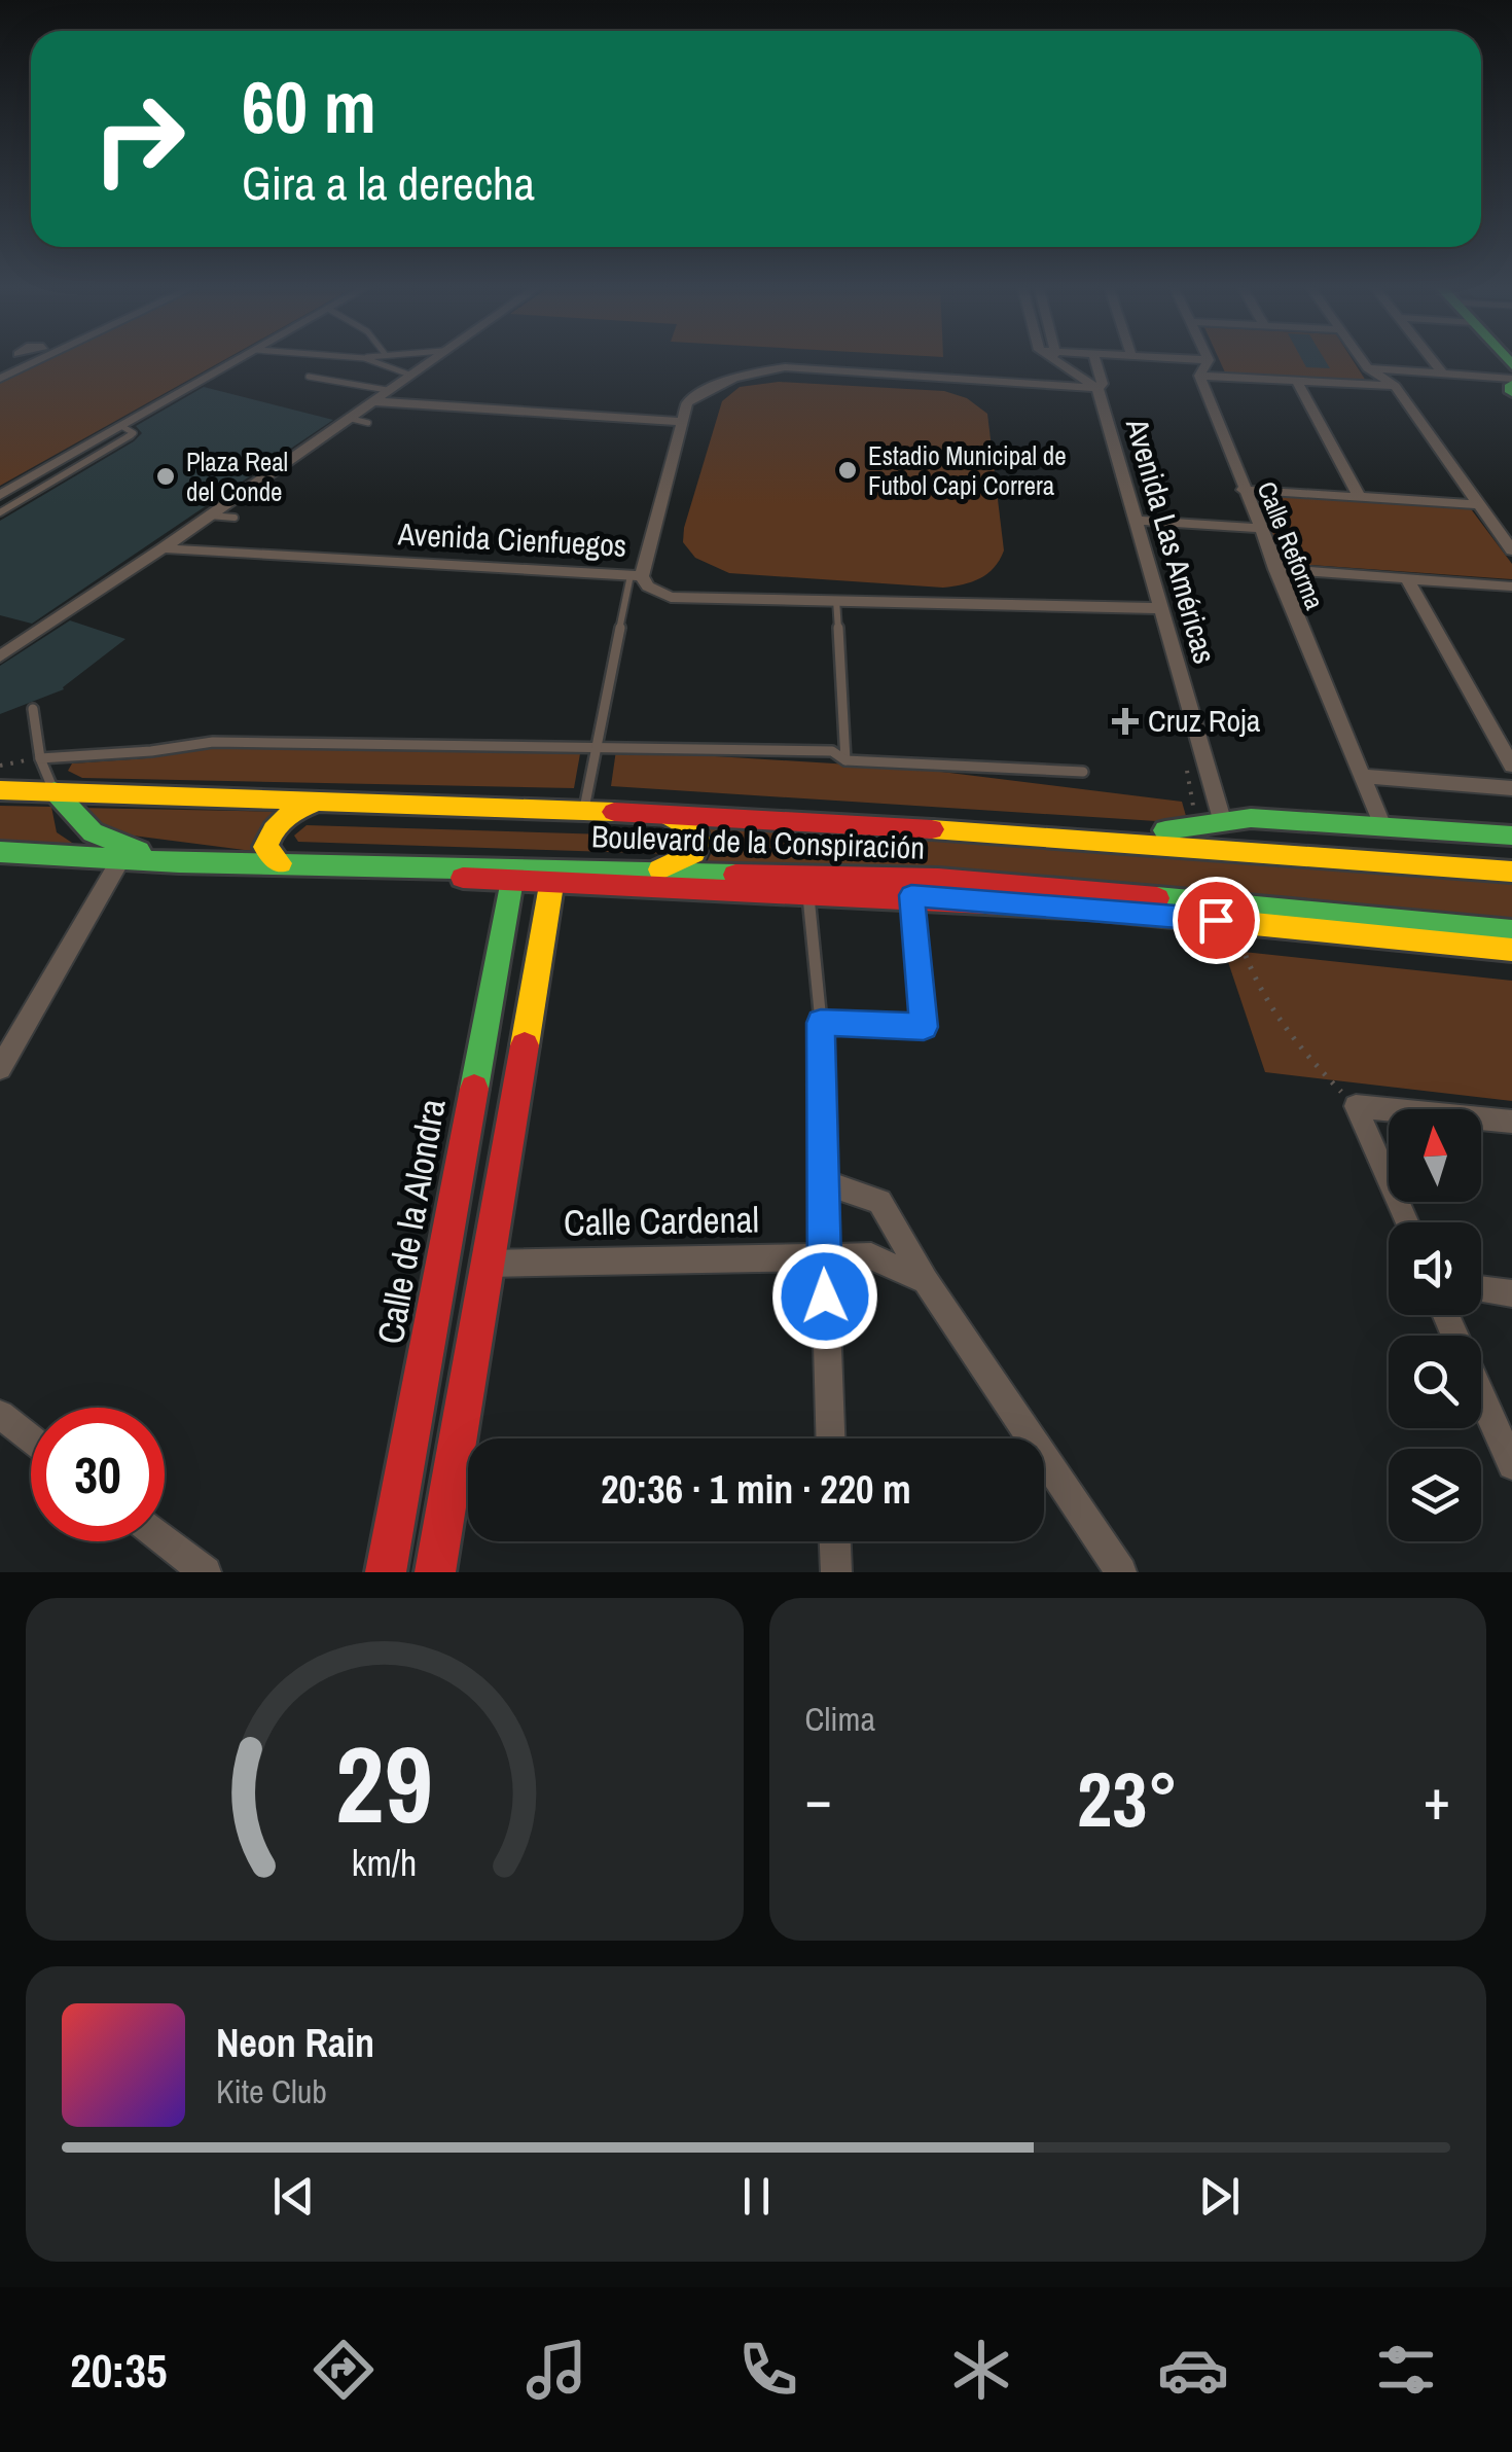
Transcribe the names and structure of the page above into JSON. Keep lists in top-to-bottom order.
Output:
{
  "streets": {
    "main road": ["Boulevard de la Conspiración", "Calle de la Alondra"],
    "street": [
      "Avenida Cienfuegos",
      "Avenida Las Américas",
      "Calle Reforma",
      "Calle Cardenal"
    ]
  },
  "crossings": [
    ["Avenida Cienfuegos", "Avenida Las Américas"]
  ],
  "places": {
    "other": ["Estadio Municipal de Futbol Capi Correra", "Plaza Real del Conde"],
    "health": ["Cruz Roja"]
  },
  "north": "top",
  "page": {
    "turn": ["60 m", "Gira a la derecha"],
    "limit": "30",
    "trip": "20:36 · 1 min · 220 m",
    "tile": "Clima",
    "heat": ["−", "23°", "+"],
    "song": ["Neon Rain", "Kite Club"],
    "tabs": "20:35",
    "gauge": ["29", "km/h"]
  }
}
